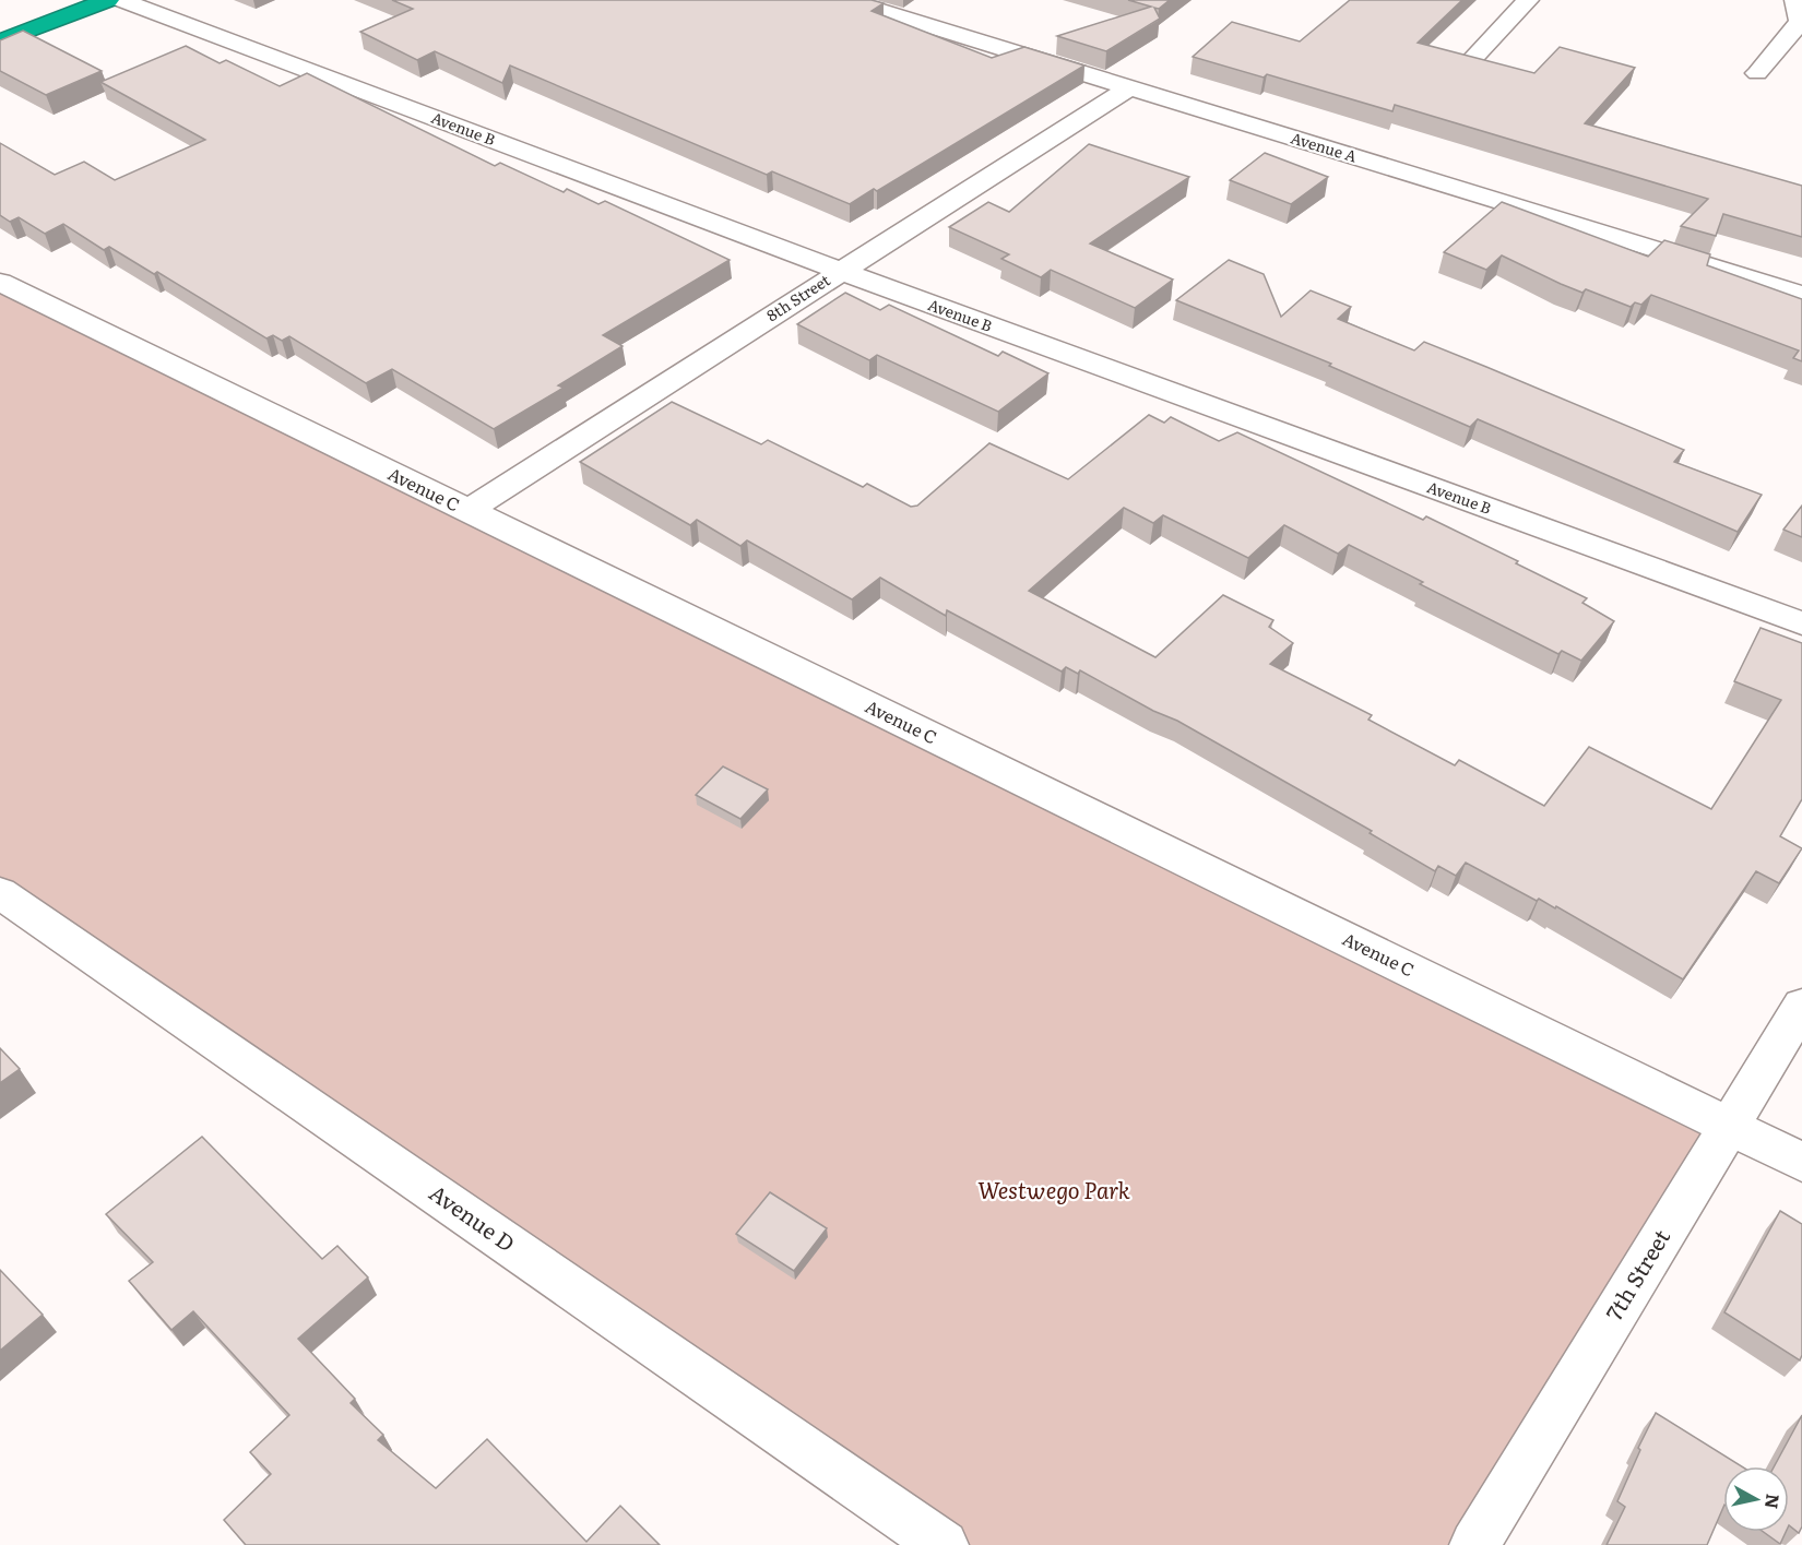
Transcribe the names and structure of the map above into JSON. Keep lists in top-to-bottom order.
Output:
{
  "streets": {
    "street": [
      "Avenue B",
      "Avenue A",
      "8th Street",
      "Avenue C",
      "Avenue D",
      "7th Street"
    ]
  },
  "crossings": [
    ["Avenue B", "8th Street"],
    ["Avenue A", "8th Street"],
    ["8th Street", "Avenue C"],
    ["Avenue C", "7th Street"]
  ],
  "parks": ["Westwego Park"],
  "north": "right"
}
